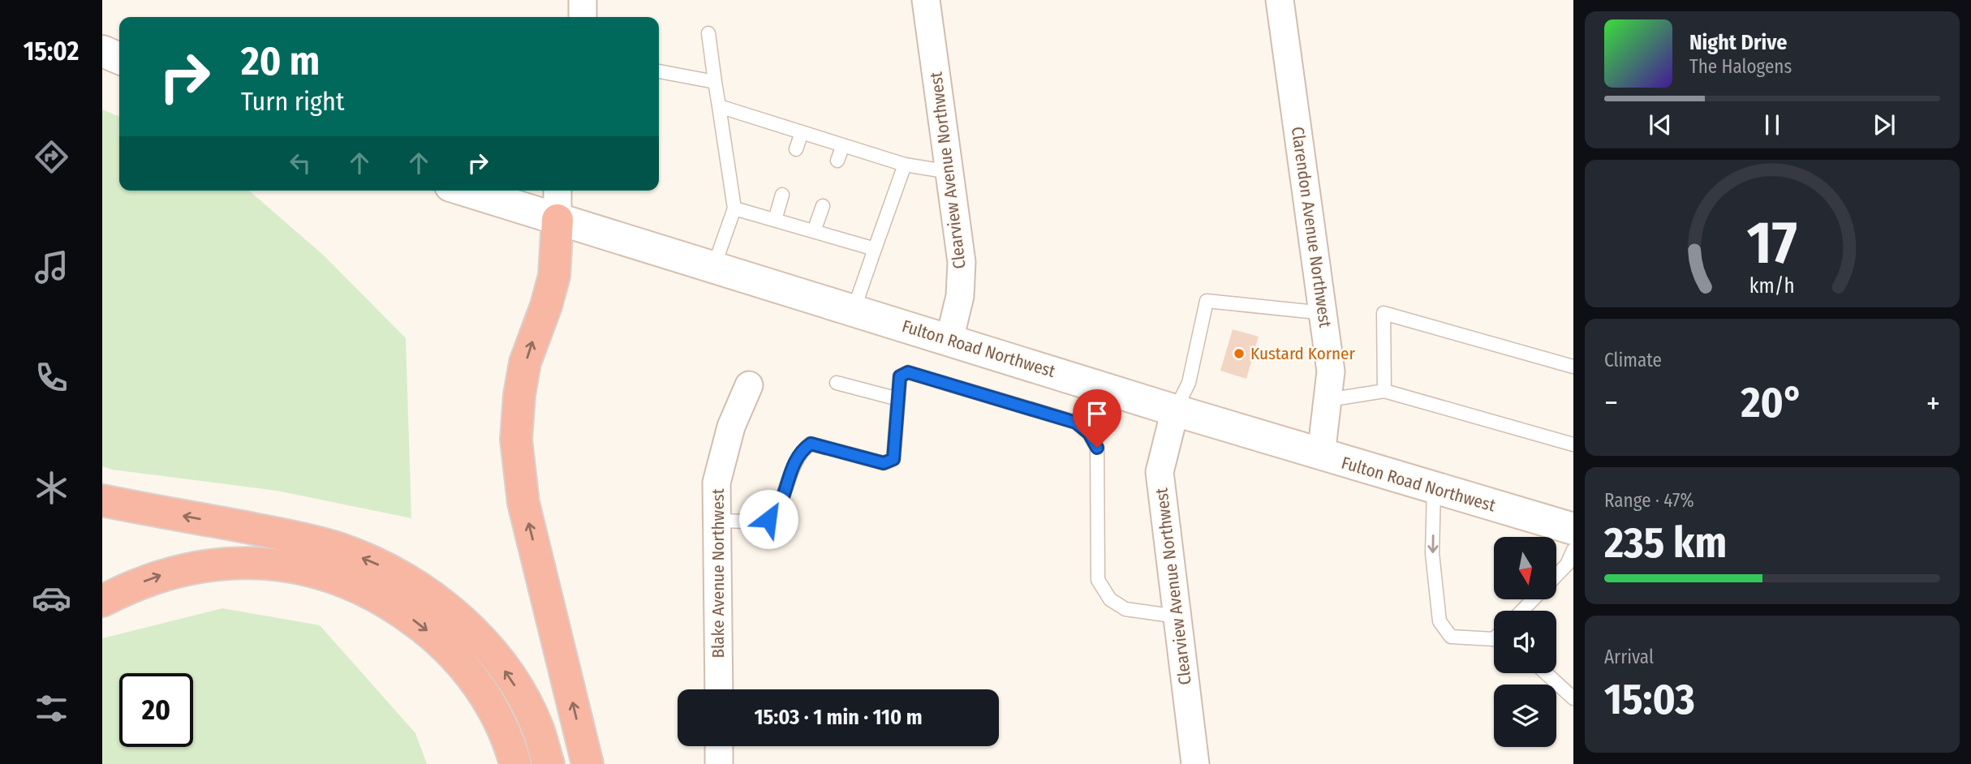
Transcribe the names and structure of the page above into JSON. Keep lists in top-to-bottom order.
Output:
{
  "streets": {
    "main road": ["Fulton Road Northwest"],
    "street": ["Clearview Avenue Northwest", "Clarendon Avenue Northwest", "Blake Avenue Northwest"]
  },
  "crossings": [
    ["Clearview Avenue Northwest", "Fulton Road Northwest"],
    ["Clarendon Avenue Northwest", "Fulton Road Northwest"]
  ],
  "places": ["Kustard Korner"],
  "north": "bottom",
  "page": {
    "tabs": "15:02",
    "turn": ["20 m", "Turn right"],
    "song": ["Night Drive", "The Halogens"],
    "tile": [
      "Climate",
      ["Range · 47%", "235 km"],
      ["Arrival", "15:03"]
    ],
    "heat": ["−", "20°", "+"],
    "limit": "20",
    "trip": "15:03 · 1 min · 110 m",
    "gauge": ["17", "km/h"]
  }
}
